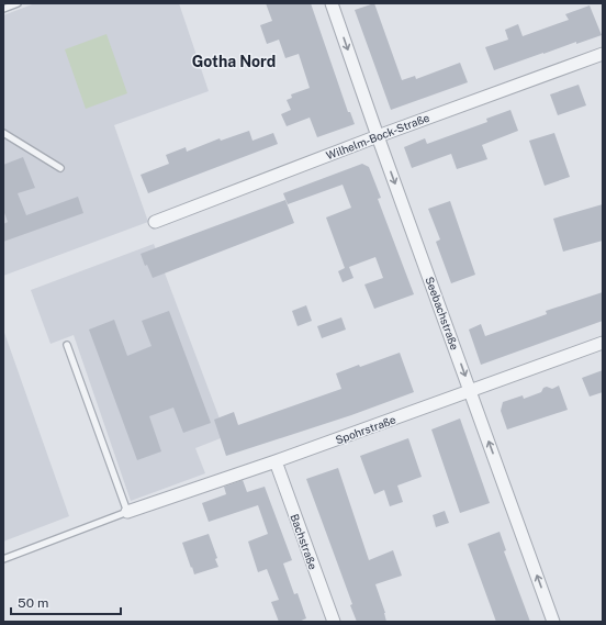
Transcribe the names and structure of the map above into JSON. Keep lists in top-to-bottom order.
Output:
{
  "streets": {
    "street": [
      "Wilhelm-Bock-Straße",
      "Seebachstraße",
      "Spohrstraße",
      "Bachstraße"
    ]
  },
  "crossings": [
    ["Wilhelm-Bock-Straße", "Seebachstraße"],
    ["Seebachstraße", "Spohrstraße"],
    ["Spohrstraße", "Bachstraße"]
  ],
  "districts": ["Gotha Nord"],
  "scale_bar": "50 m"
}
